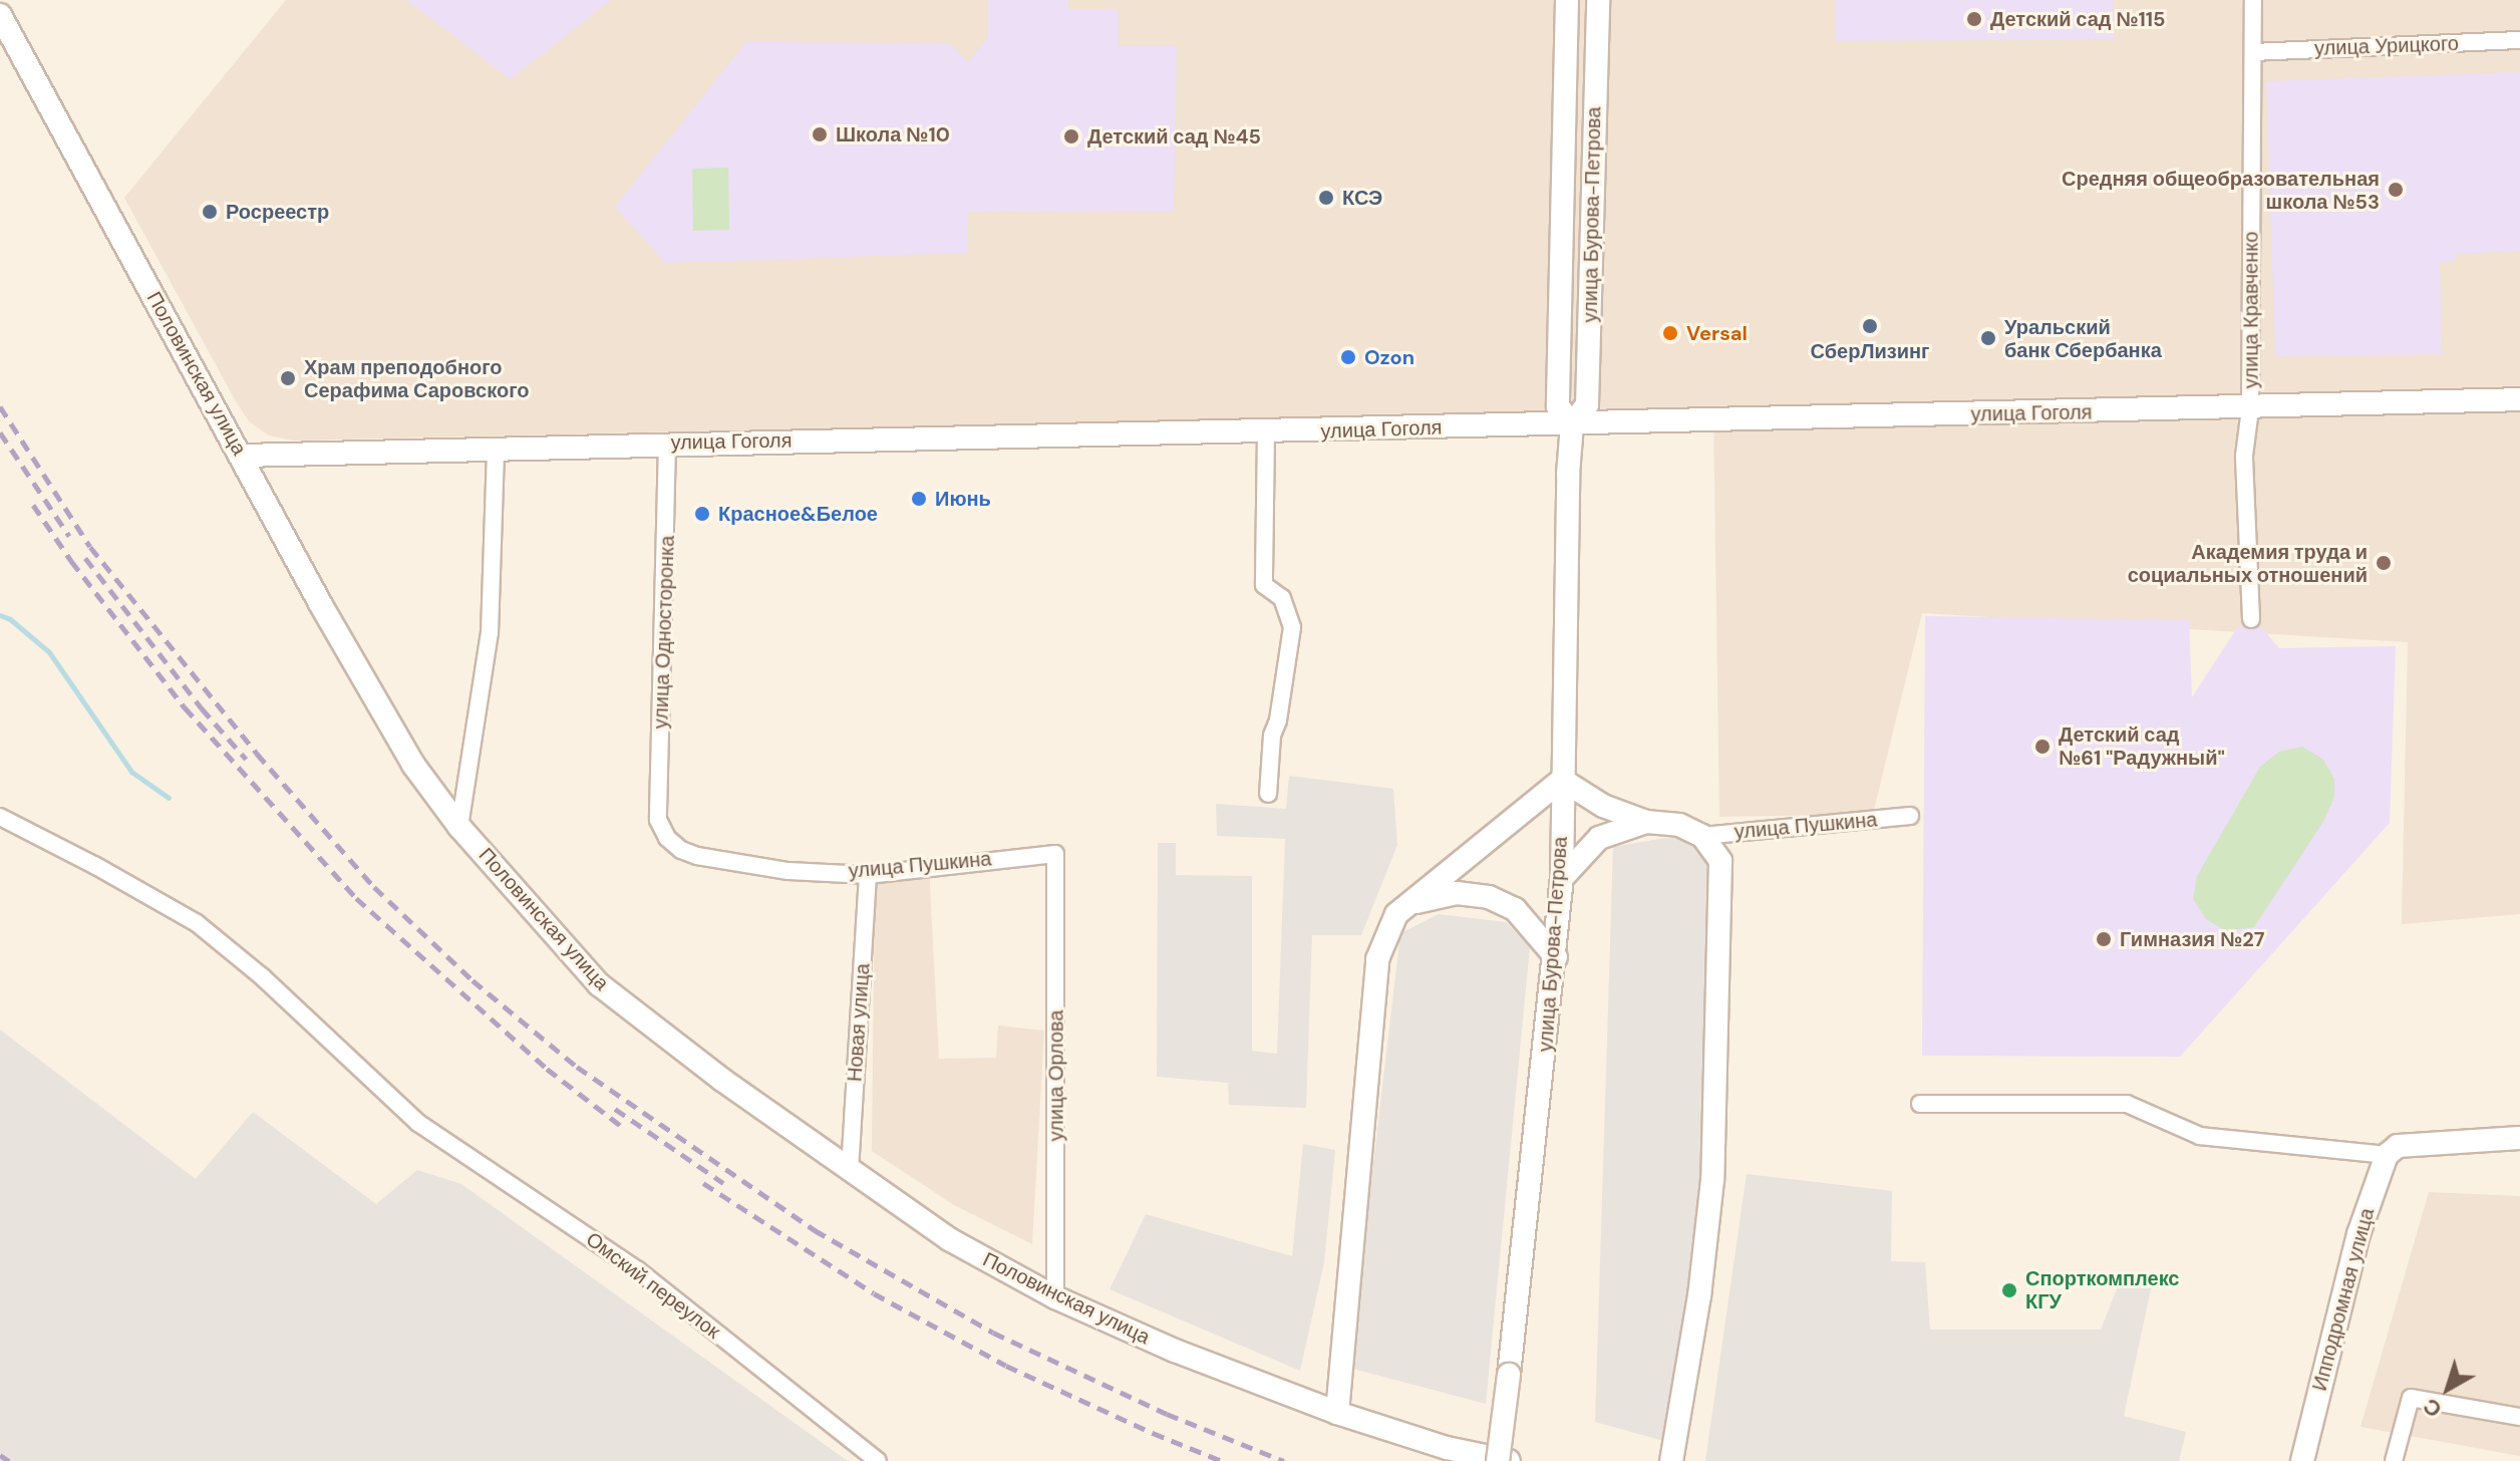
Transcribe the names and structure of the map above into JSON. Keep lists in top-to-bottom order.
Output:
{
  "streets": {
    "main road": [
      "улица Бурова-Петрова",
      "Половинская улица",
      "улица Гоголя",
      "Ипподромная улица"
    ],
    "street": [
      "улица Урицкого",
      "улица Кравченко",
      "улица Односторонка",
      "улица Пушкина",
      "Новая улица",
      "улица Орлова",
      "Омский переулок"
    ]
  },
  "crossings": [
    ["улица Урицкого", "улица Кравченко"],
    ["улица Бурова-Петрова", "улица Гоголя"],
    ["улица Кравченко", "улица Гоголя"],
    ["Половинская улица", "улица Гоголя"],
    ["Половинская улица", "Новая улица"],
    ["Половинская улица", "улица Орлова"],
    ["улица Гоголя", "улица Односторонка"],
    ["улица Односторонка", "улица Пушкина"],
    ["улица Пушкина", "Новая улица"],
    ["улица Пушкина", "улица Орлова"]
  ],
  "places": [
    "Детский сад №115",
    "Школа №10",
    "Детский сад №45",
    "Средняя общеобразовательная школа №53",
    "КСЭ",
    "Росреестр",
    "СберЛизинг",
    "Versal",
    "Уральский банк Сбербанка",
    "Ozon",
    "Храм преподобного Серафима Саровского",
    "Июнь",
    "Красное&Белое",
    "Академия труда и социальных отношений",
    "Детский сад №61 \"Радужный\"",
    "Гимназия №27",
    "Спорткомплекс КГУ"
  ],
  "north": "bottom left"
}
